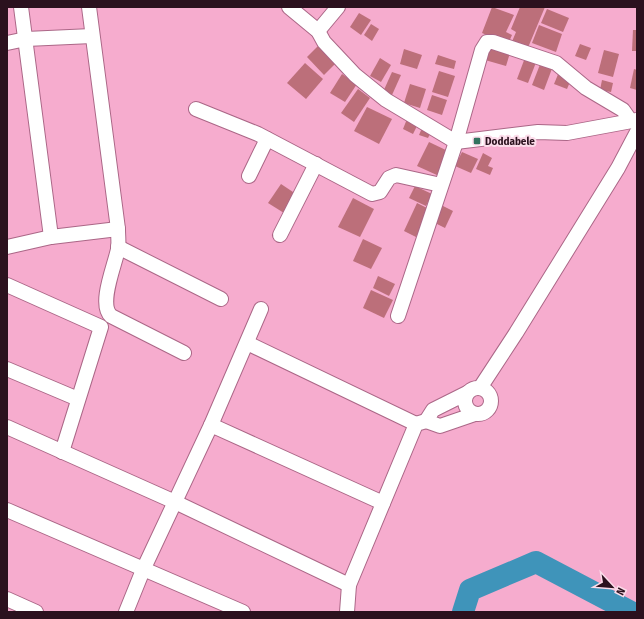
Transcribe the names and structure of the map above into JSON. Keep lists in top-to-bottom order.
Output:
{
  "places": {
    "transit": ["Doddabele"]
  },
  "north": "bottom right"
}
